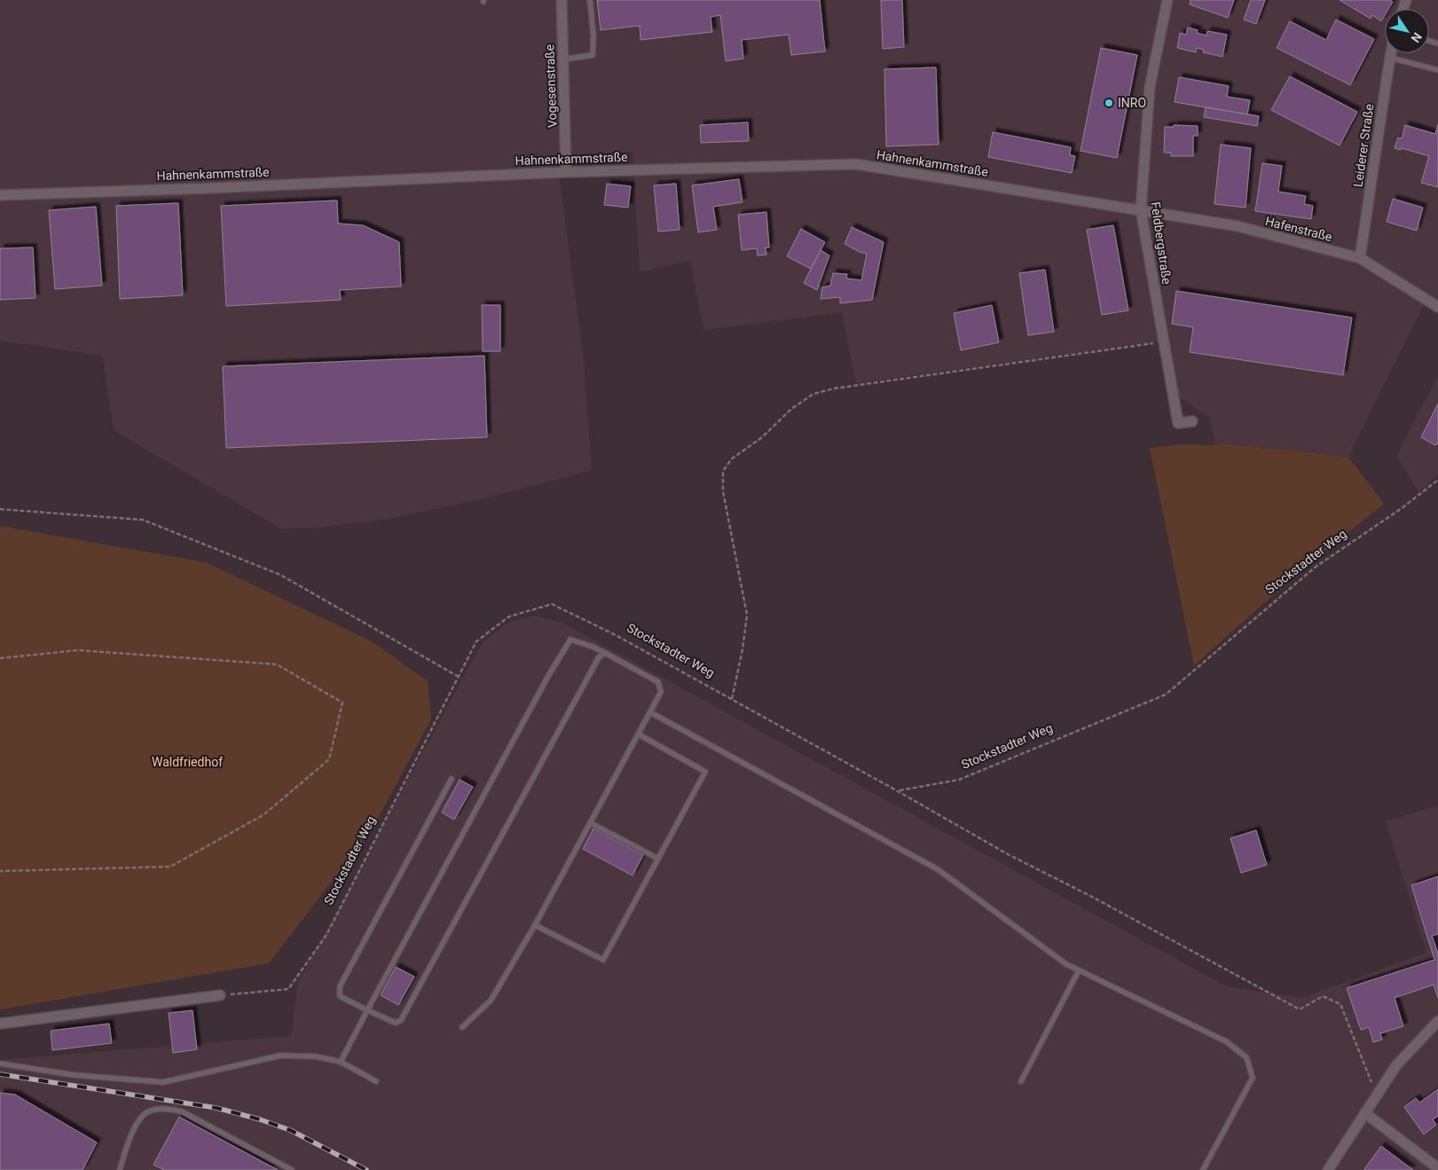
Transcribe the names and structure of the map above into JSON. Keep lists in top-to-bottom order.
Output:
{
  "streets": {
    "street": [
      "Vogesenstraße",
      "Leiderer Straße",
      "Hahnenkammstraße",
      "Hafenstraße",
      "Feldbergstraße"
    ],
    "path": ["Stockstadter Weg"]
  },
  "crossings": [
    ["Vogesenstraße", "Hahnenkammstraße"],
    ["Leiderer Straße", "Hafenstraße"],
    ["Hahnenkammstraße", "Hafenstraße"],
    ["Hahnenkammstraße", "Feldbergstraße"],
    ["Hafenstraße", "Feldbergstraße"]
  ],
  "parks": ["Waldfriedhof"],
  "places": ["INRO"],
  "north": "bottom right"
}
